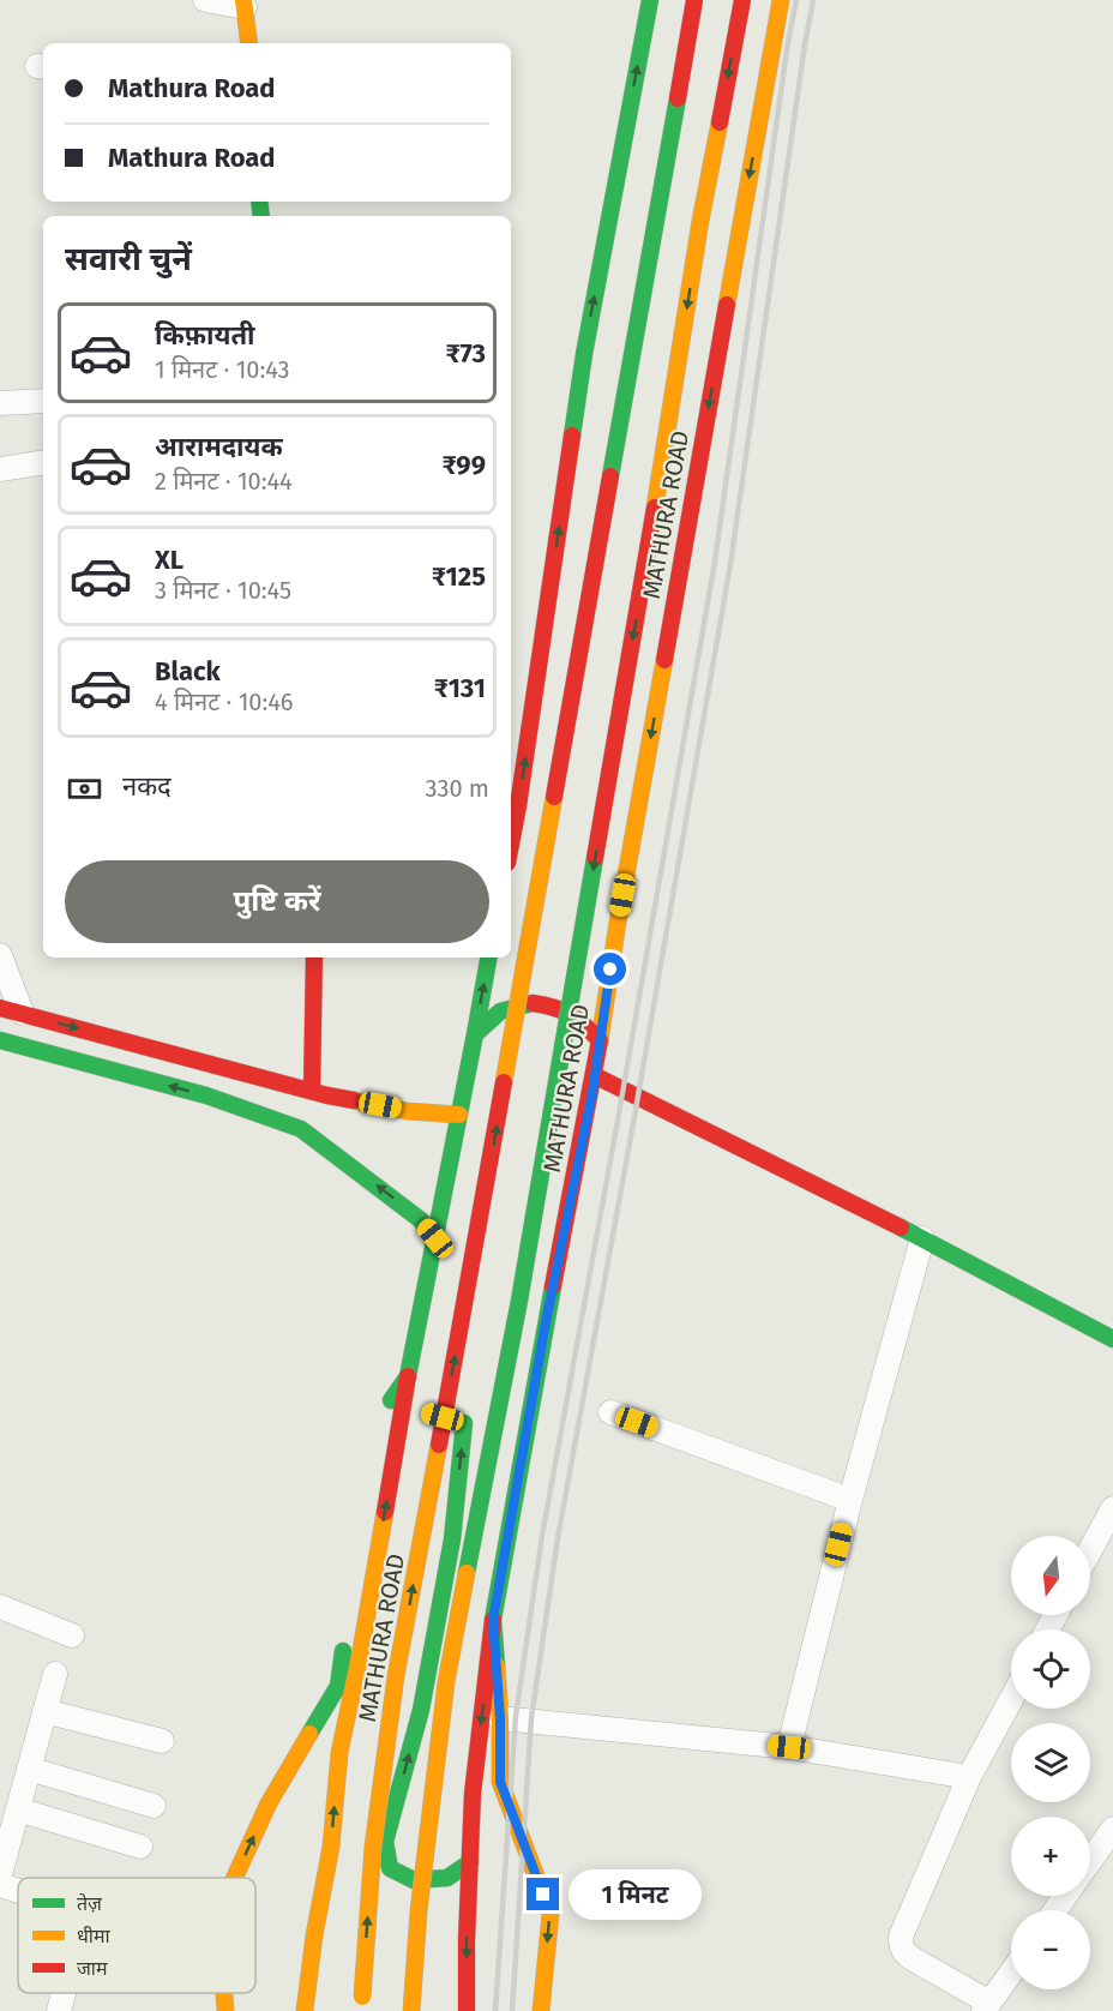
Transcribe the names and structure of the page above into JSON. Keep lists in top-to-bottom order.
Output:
{
  "streets": {
    "main road": ["MATHURA ROAD"]
  },
  "legend": ["तेज़", "धीमा", "जाम"],
  "north": "bottom",
  "page": {
    "banner": ["Mathura Road", "Mathura Road"],
    "heading": "सवारी चुनें",
    "list": [
      {
        "name": "किफ़ायती",
        "note": "1 मिनट · 10:43",
        "value": "₹73"
      },
      {
        "name": "आरामदायक",
        "note": "2 मिनट · 10:44",
        "value": "₹99"
      },
      {
        "name": "XL",
        "note": "3 मिनट · 10:45",
        "value": "₹125"
      },
      {
        "name": "Black",
        "note": "4 मिनट · 10:46",
        "value": "₹131"
      }
    ],
    "pay": ["नकद", "330 m"],
    "buttons": "पुष्टि करें",
    "map_buttons": ["+", "−"],
    "bubble": "1 मिनट"
  }
}
